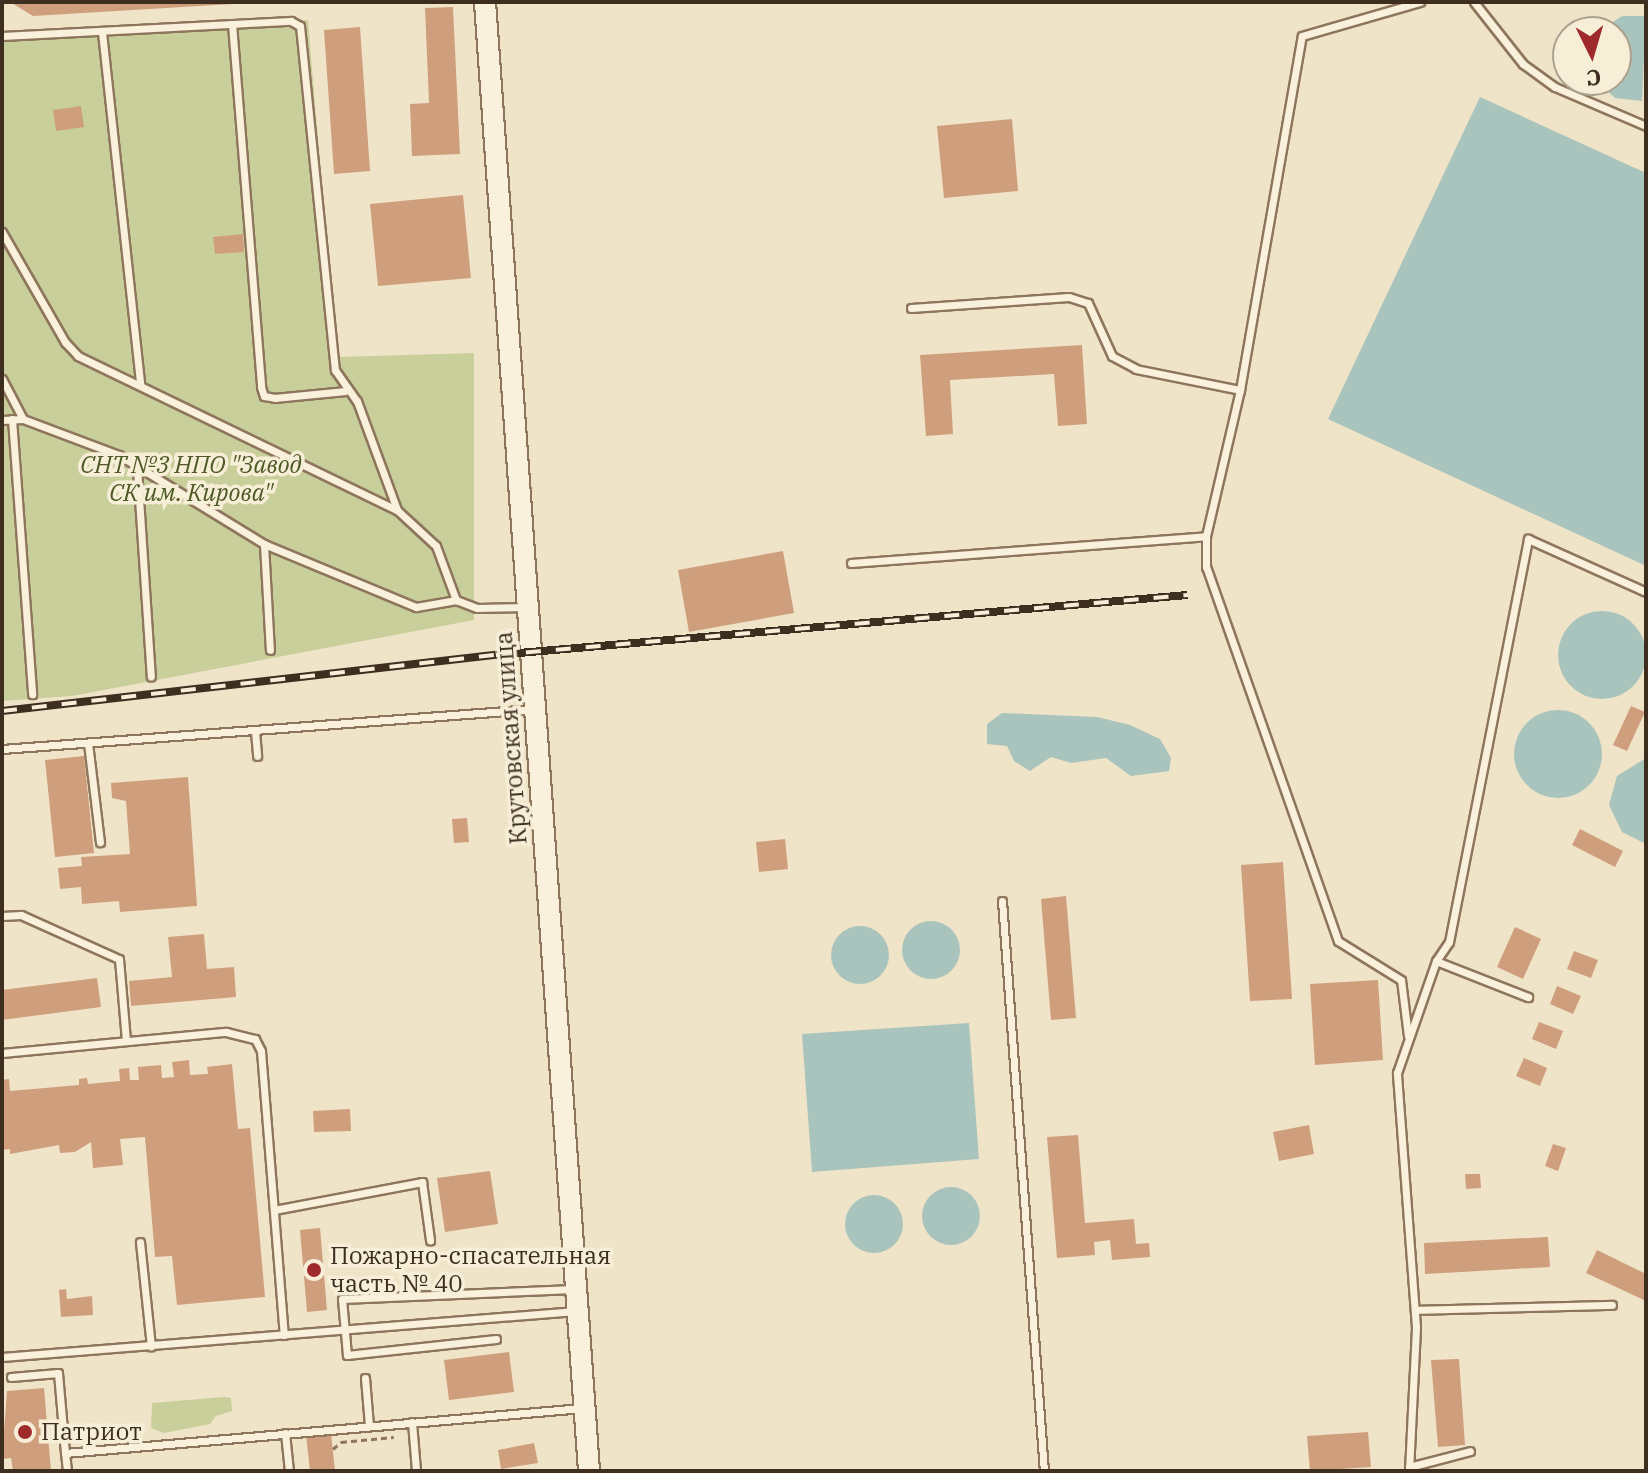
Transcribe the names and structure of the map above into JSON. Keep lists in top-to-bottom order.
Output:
{
  "streets": {
    "street": ["Крутовская улица"]
  },
  "parks": ["СНТ №3 НПО \"Завод СК им. Кирова\""],
  "places": ["Пожарно-спасательная часть № 40", "Патриот"],
  "north": "bottom"
}
